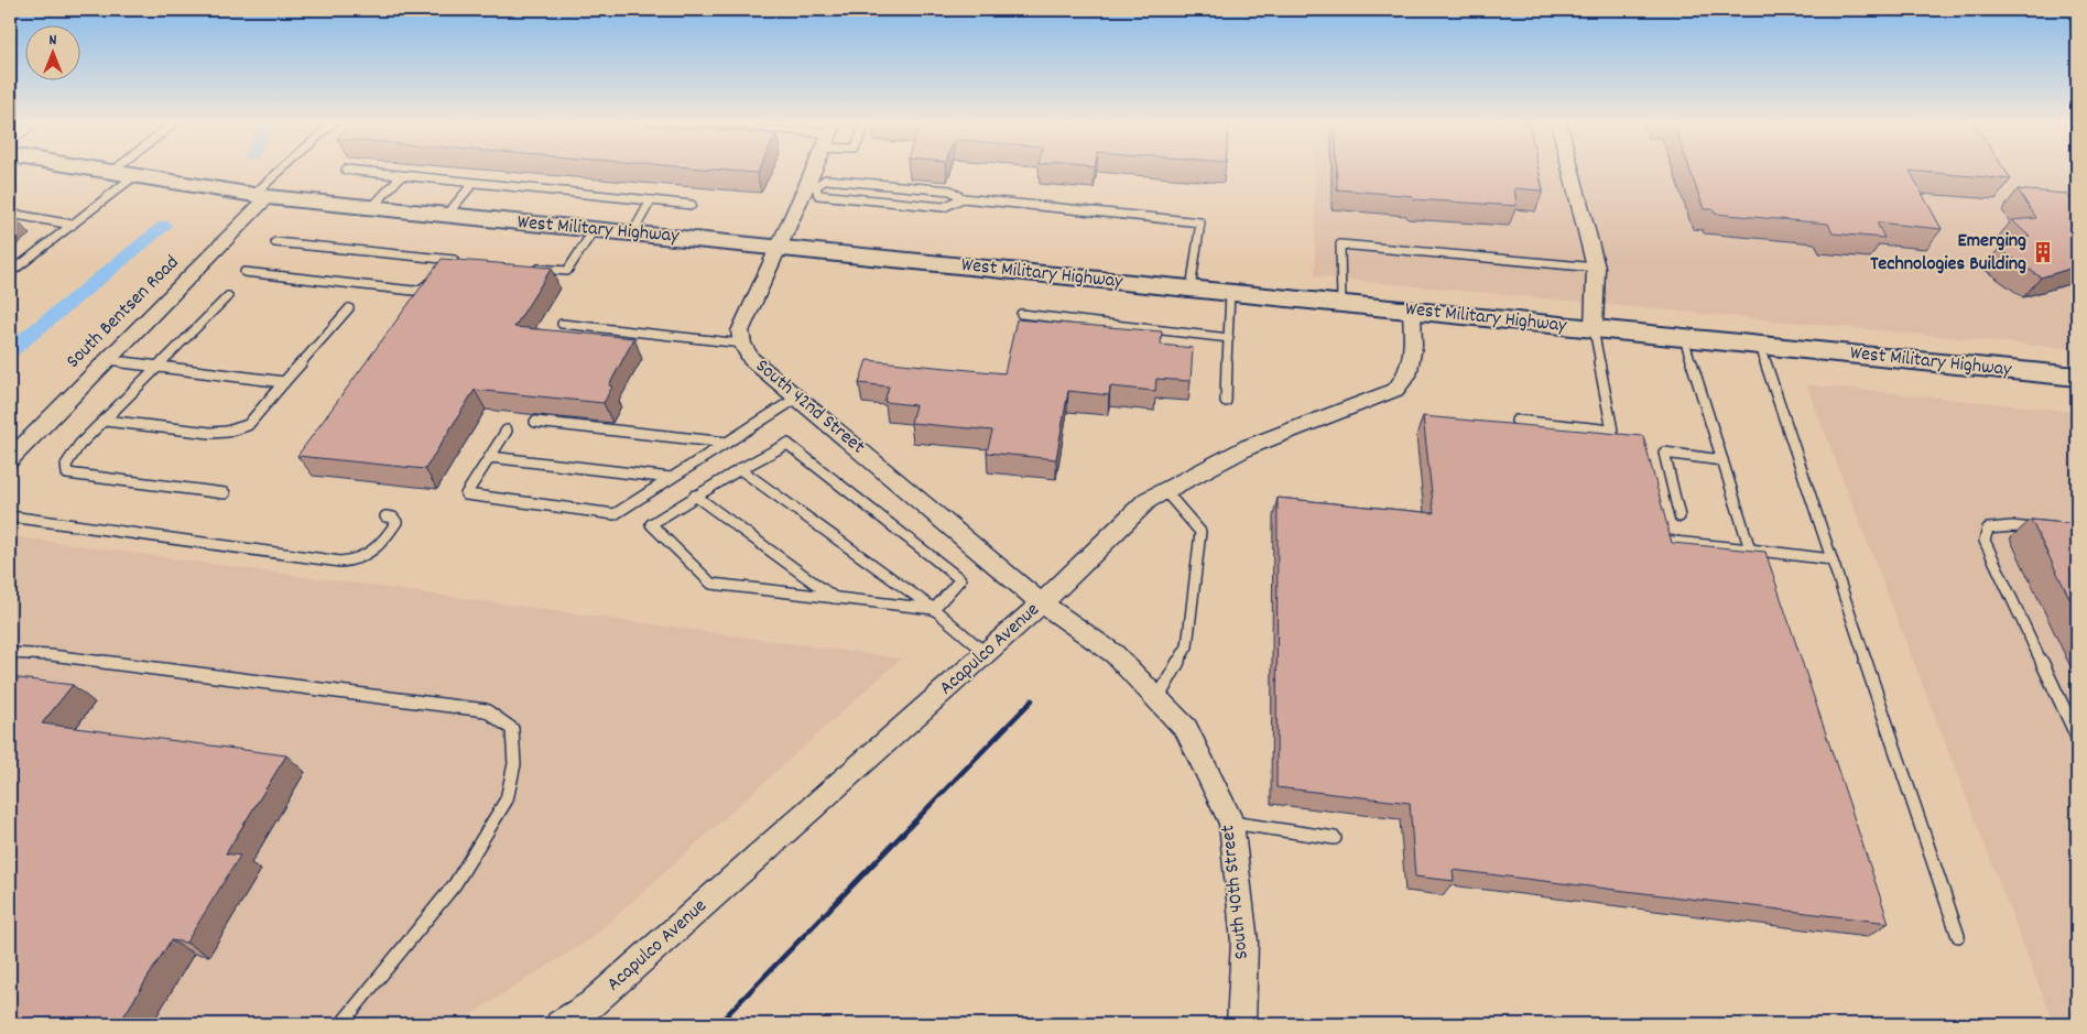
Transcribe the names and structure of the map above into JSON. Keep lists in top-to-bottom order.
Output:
{
  "streets": {
    "main road": ["West Military Highway"],
    "street": [
      "South Bentsen Road",
      "South 42nd Street",
      "Acapulco Avenue",
      "South 40th Street"
    ]
  },
  "crossings": [
    ["West Military Highway", "South Bentsen Road"],
    ["West Military Highway", "South 42nd Street"],
    ["West Military Highway", "Acapulco Avenue"],
    ["South 42nd Street", "Acapulco Avenue"],
    ["South 42nd Street", "South 40th Street"],
    ["Acapulco Avenue", "South 40th Street"]
  ],
  "places": {
    "building": ["Emerging Technologies Building"]
  },
  "north": "top"
}
